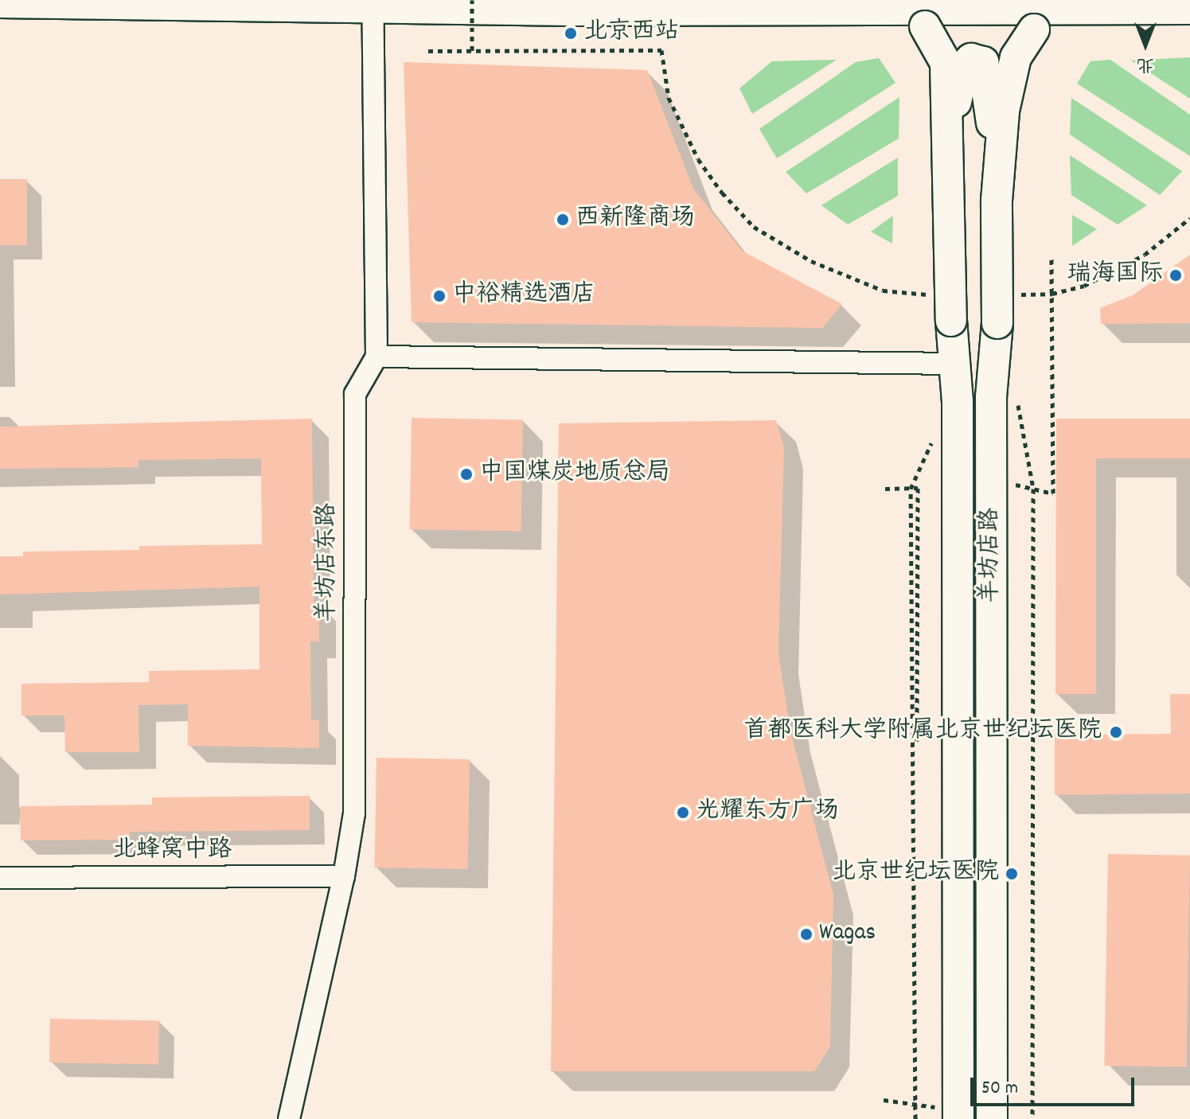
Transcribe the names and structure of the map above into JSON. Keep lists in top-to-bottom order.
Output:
{
  "streets": {
    "main road": ["羊坊店路"],
    "street": ["羊坊店东路", "北蜂窝中路"]
  },
  "crossings": [
    ["羊坊店东路", "北蜂窝中路"]
  ],
  "places": [
    "北京西站",
    "西新隆商场",
    "瑞海国际",
    "中裕精选酒店",
    "中国煤炭地质总局",
    "首都医科大学附属北京世纪坛医院",
    "光耀东方广场",
    "北京世纪坛医院",
    "Wagas"
  ],
  "scale_bar": "50 m",
  "north": "bottom"
}
